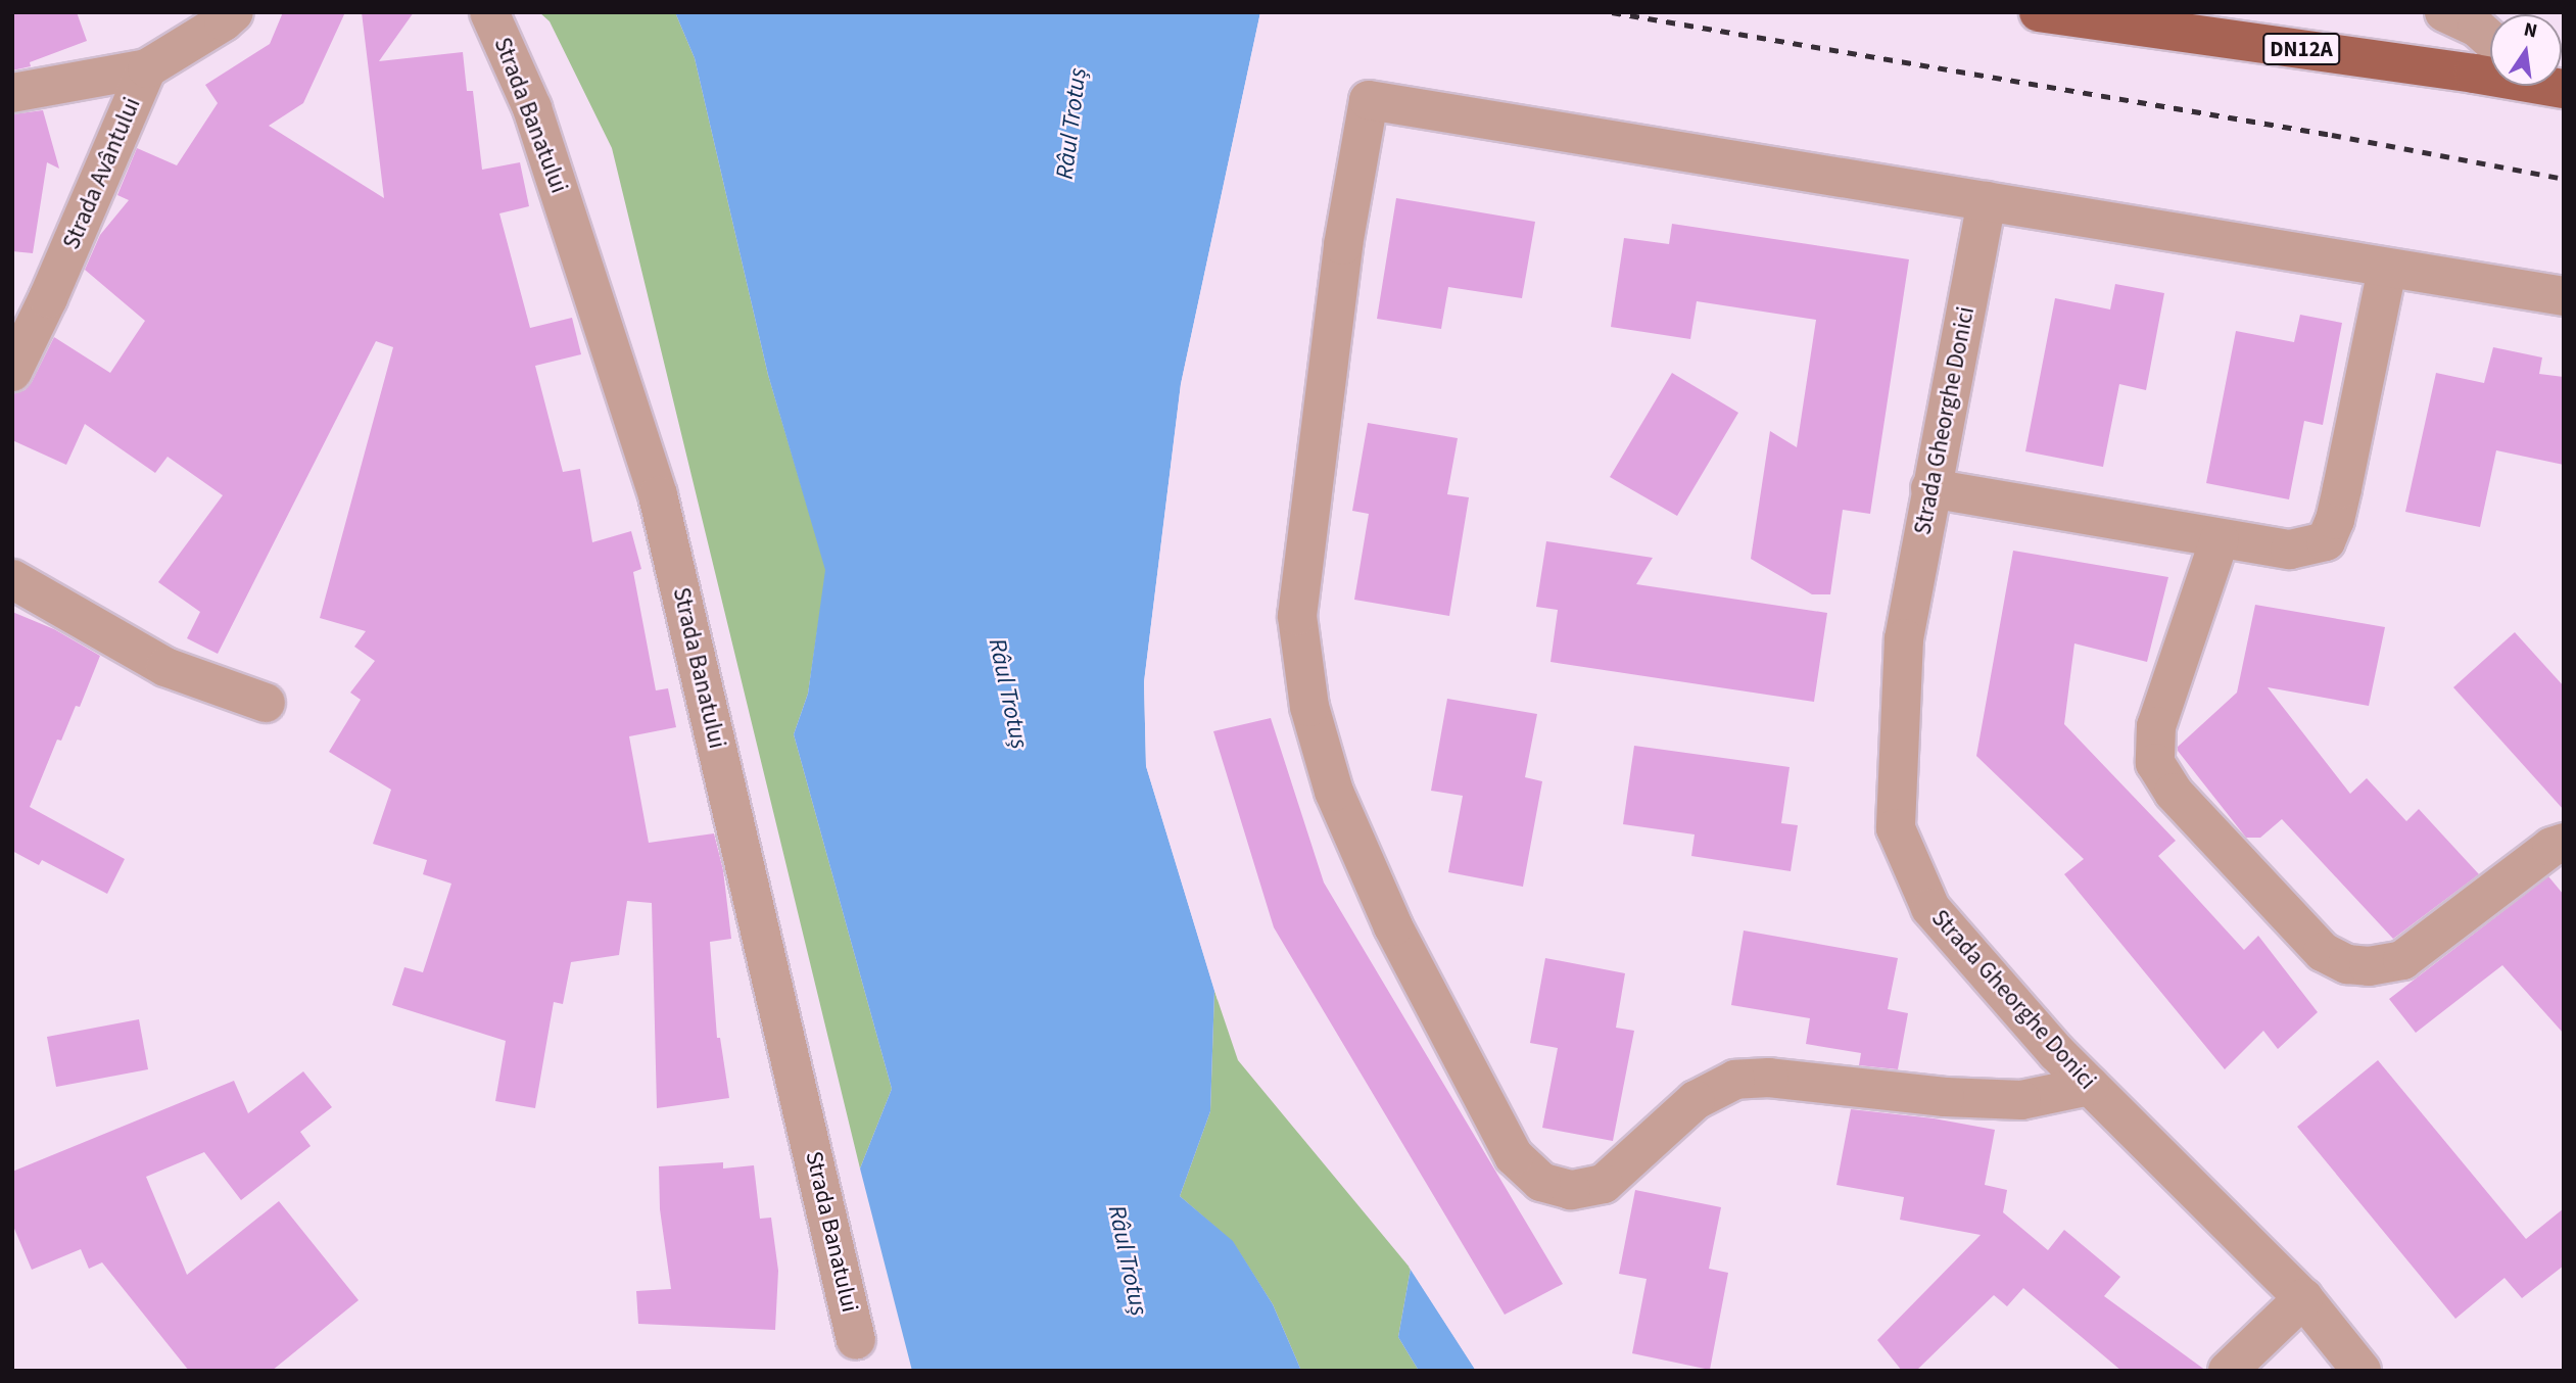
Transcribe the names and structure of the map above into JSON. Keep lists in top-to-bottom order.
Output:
{
  "streets": {
    "main road": ["DN12A"],
    "street": ["Strada Banatului", "Strada Avântului", "Strada Gheorghe Donici"]
  },
  "water": ["Râul Trotuș"],
  "north": "top"
}
